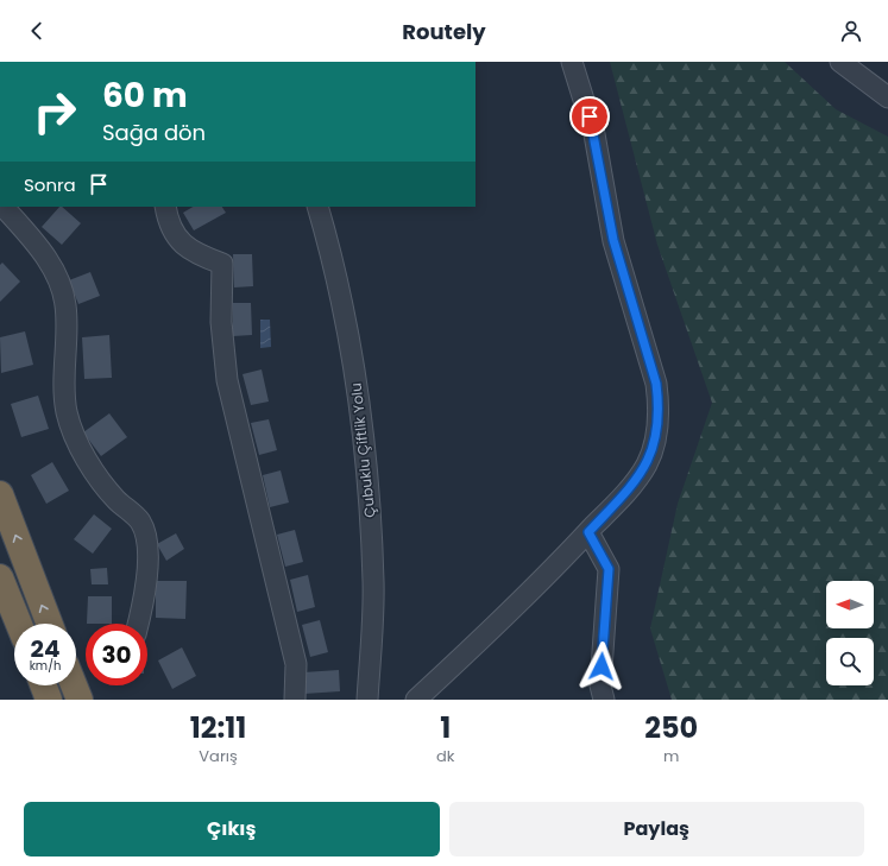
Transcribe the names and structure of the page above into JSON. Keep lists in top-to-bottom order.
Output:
{
  "streets": {
    "street": ["Çubuklu Çiftlik Yolu"]
  },
  "north": "left",
  "page": {
    "header": "Routely",
    "turn": ["60 m", "Sağa dön"],
    "then": "Sonra",
    "speed": "24 km/h",
    "limit": "30",
    "eta": [
      "12:11",
      "Varış",
      "1",
      "dk",
      "250",
      "m"
    ],
    "buttons": ["Çıkış", "Paylaş"]
  }
}
